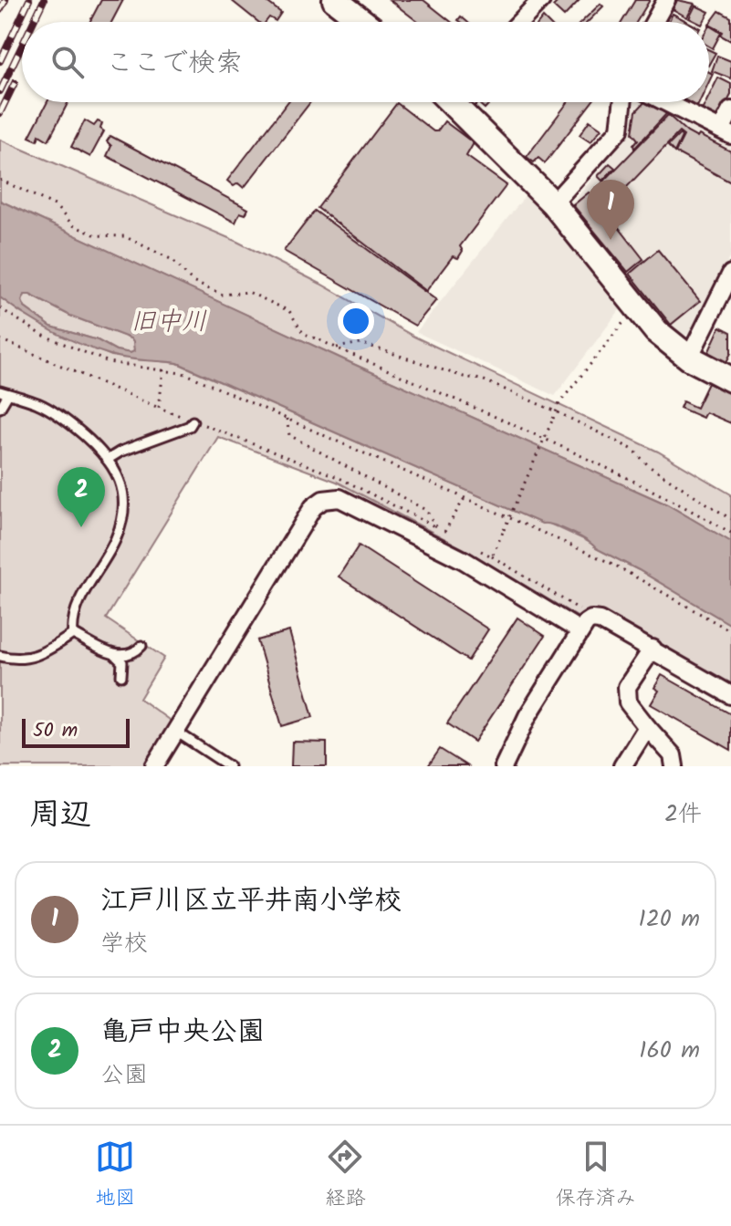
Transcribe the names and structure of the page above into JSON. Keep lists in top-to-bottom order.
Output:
{
  "water": ["旧中川"],
  "scale_bar": "50 m",
  "page": {
    "search": "ここで検索",
    "pins": ["1", "2"],
    "scale": "50 m",
    "heading": ["周辺", "2件"],
    "list": [
      {
        "mark": "1",
        "name": "江戸川区立平井南小学校",
        "note": "学校",
        "value": "120 m"
      },
      {
        "mark": "2",
        "name": "亀戸中央公園",
        "note": "公園",
        "value": "160 m"
      }
    ],
    "nav": ["地図", "経路", "保存済み"]
  }
}
